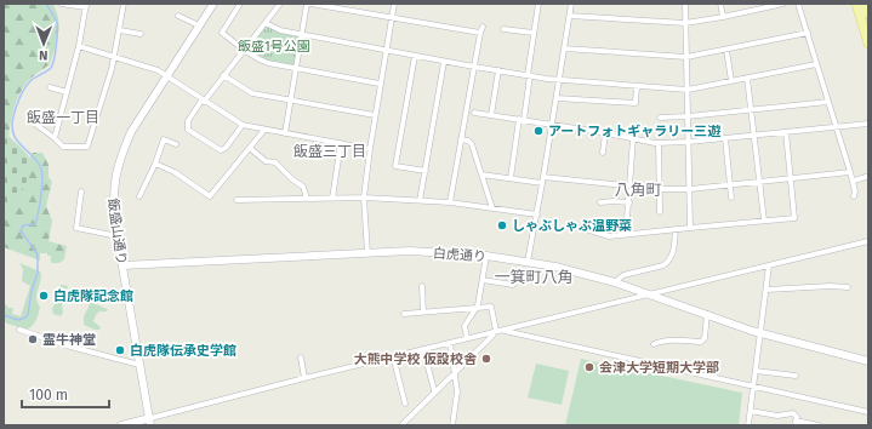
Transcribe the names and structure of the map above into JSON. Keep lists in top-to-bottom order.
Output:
{
  "streets": {
    "street": ["飯盛山通り", "白虎通り"]
  },
  "crossings": [
    ["飯盛山通り", "白虎通り"]
  ],
  "districts": [
    "飯盛一丁目",
    "飯盛三丁目",
    "八角町",
    "一箕町八角"
  ],
  "parks": ["飯盛1号公園"],
  "places": [
    "アートフォトギャラリー三遊",
    "しゃぶしゃぶ温野菜",
    "白虎隊記念館",
    "霊牛神堂",
    "白虎隊伝承史学館",
    "大熊中学校 仮設校舎",
    "会津大学短期大学部"
  ],
  "scale_bar": "100 m",
  "north": "bottom"
}
